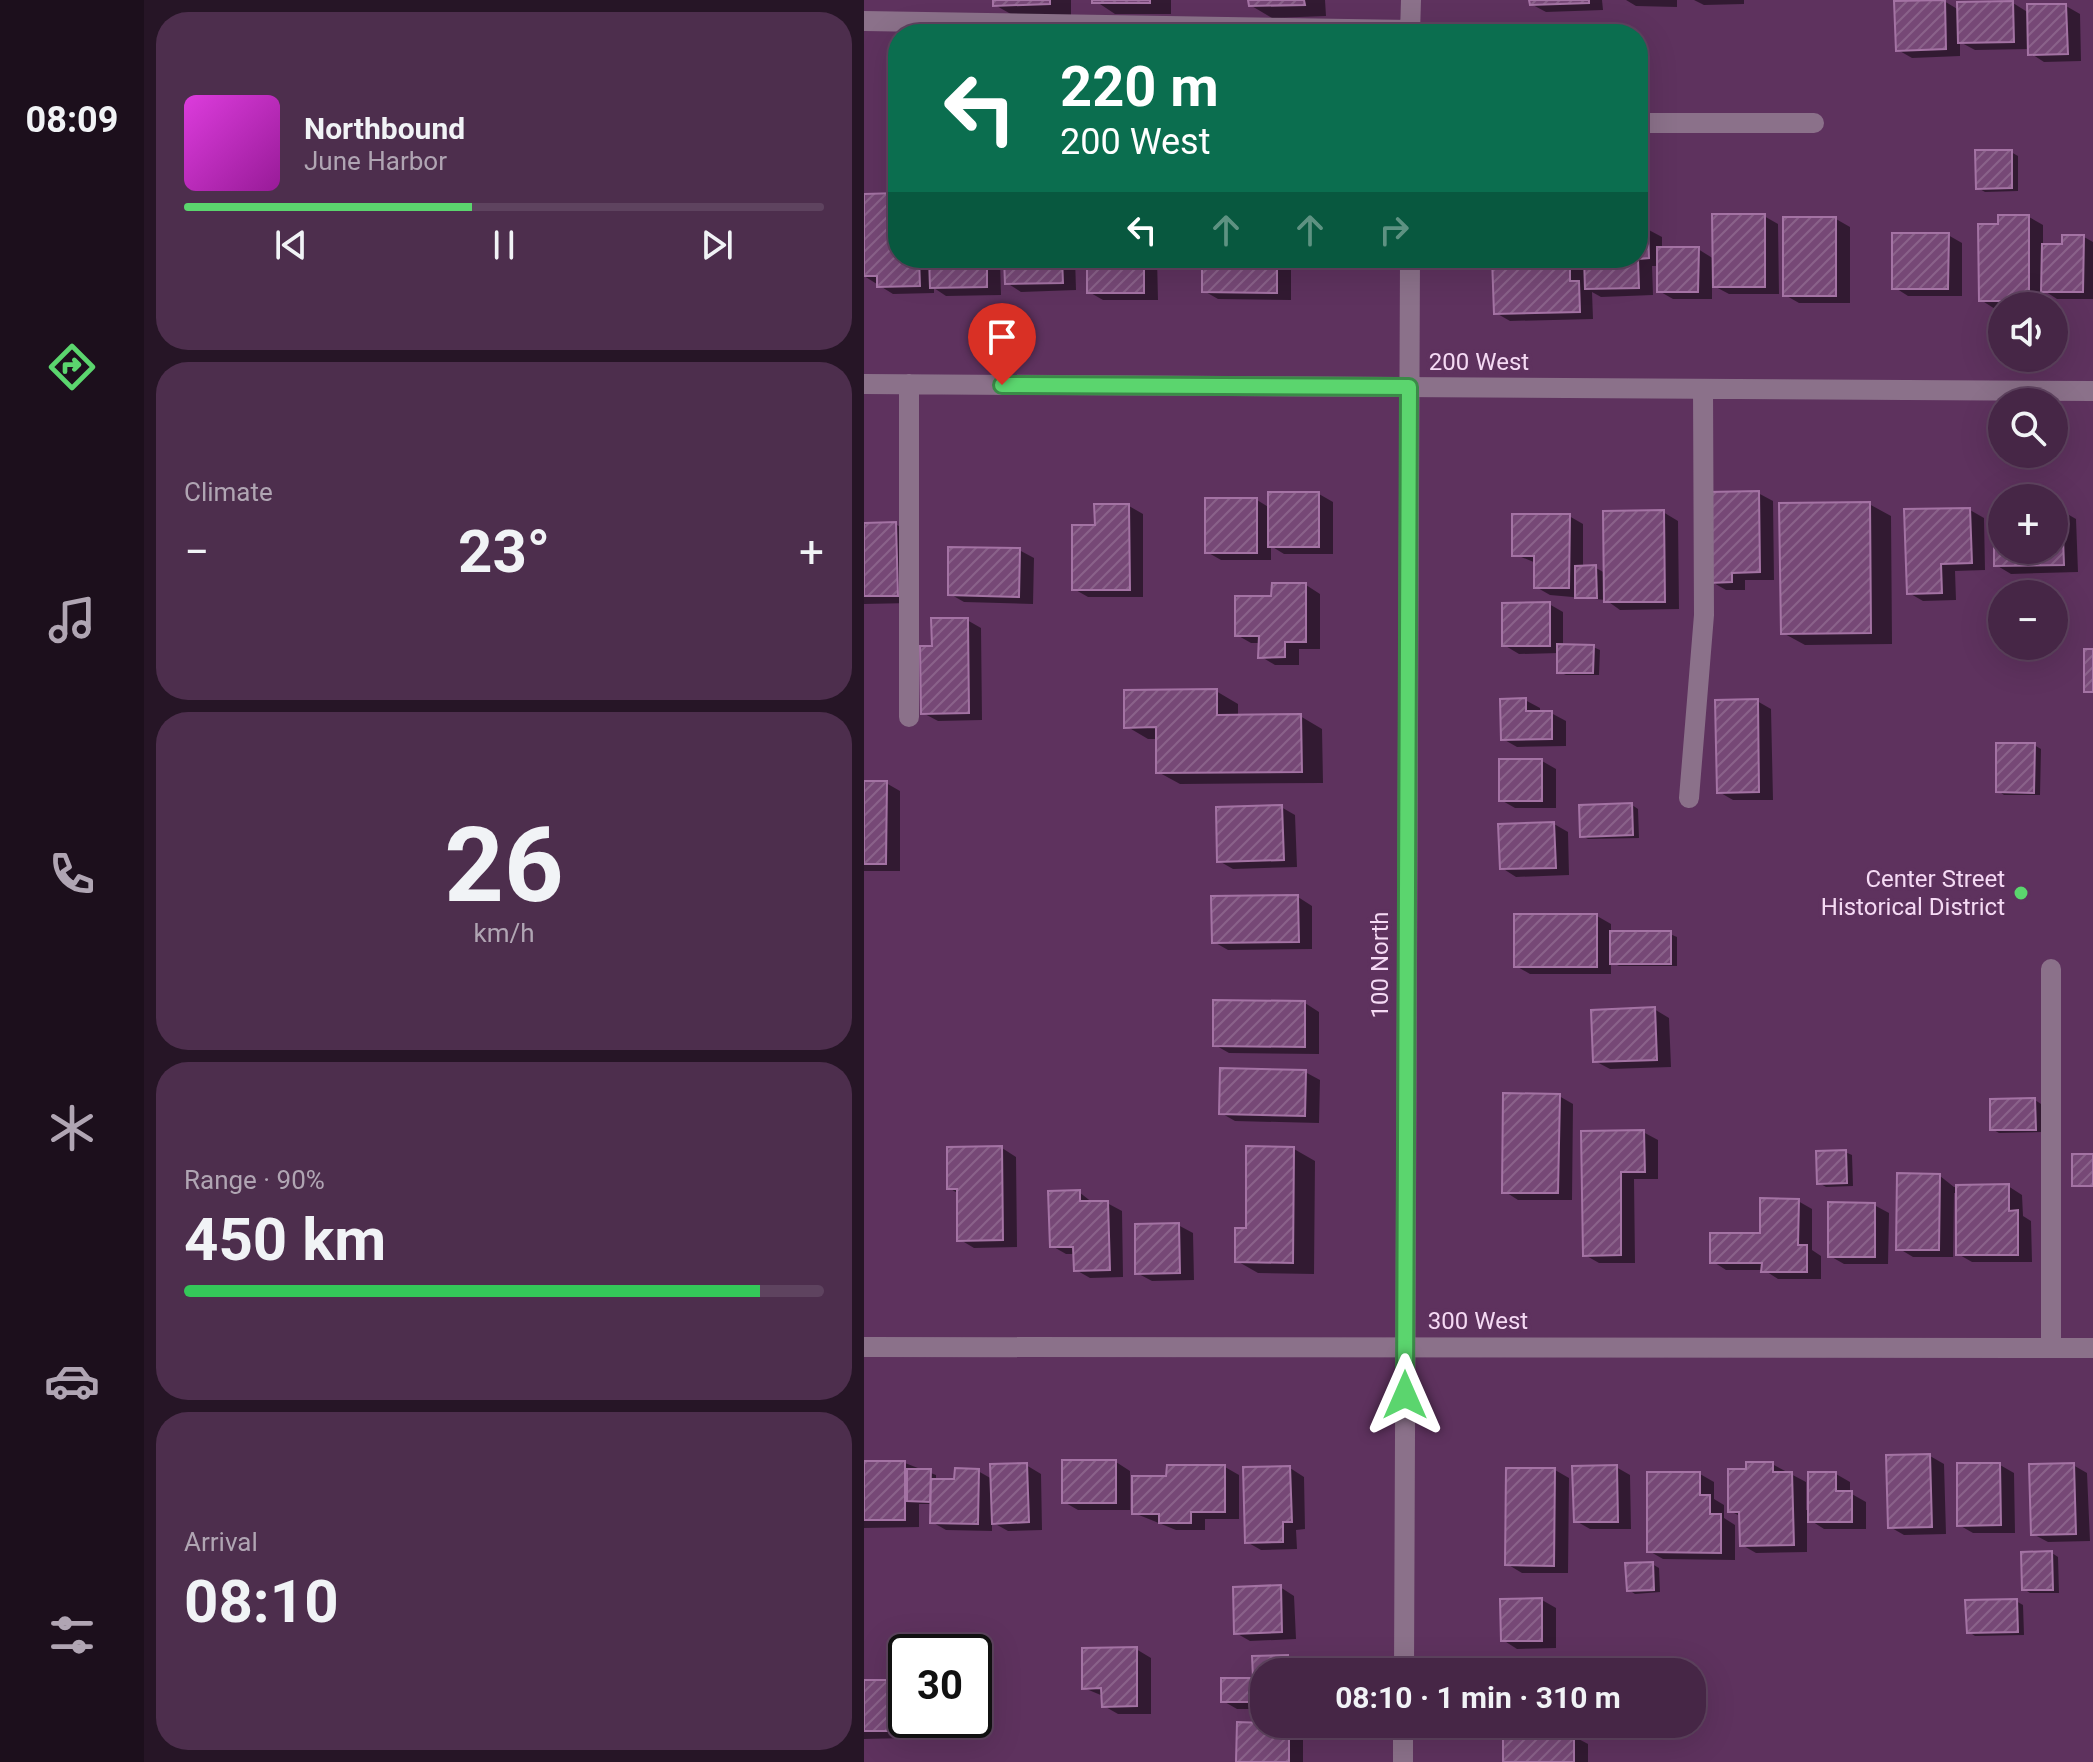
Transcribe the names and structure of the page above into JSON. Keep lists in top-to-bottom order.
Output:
{
  "streets": {
    "street": ["200 West", "100 North", "300 West"]
  },
  "crossings": [
    ["200 West", "100 North"],
    ["100 North", "300 West"]
  ],
  "places": ["Center Street Historical District"],
  "page": {
    "tabs": "08:09",
    "turn": ["220 m", "200 West"],
    "song": ["Northbound", "June Harbor"],
    "map_buttons": ["+", "−"],
    "tile": [
      "Climate",
      ["26", "km/h"],
      ["Range · 90%", "450 km"],
      ["Arrival", "08:10"]
    ],
    "heat": ["−", "23°", "+"],
    "limit": "30",
    "trip": "08:10 · 1 min · 310 m"
  }
}
